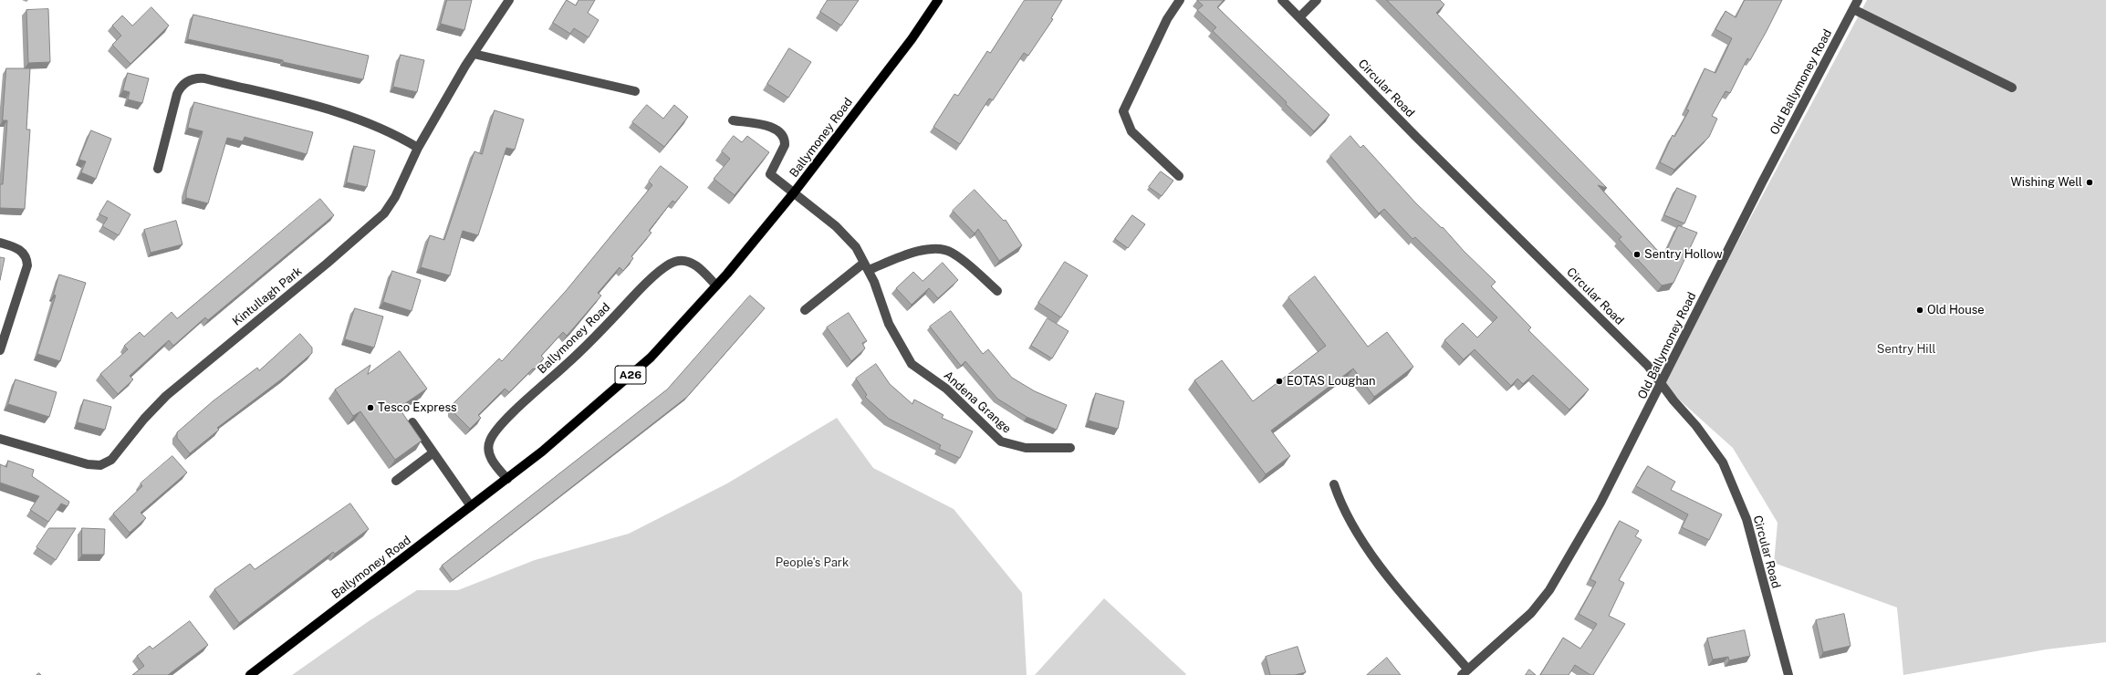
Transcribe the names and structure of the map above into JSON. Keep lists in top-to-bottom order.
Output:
{
  "streets": {
    "main road": ["Ballymoney Road", "A26"],
    "street": [
      "Old Ballymoney Road",
      "Circular Road",
      "Kintullagh Park",
      "Andena Grange"
    ]
  },
  "crossings": [
    ["Old Ballymoney Road", "Circular Road"],
    ["Ballymoney Road", "Andena Grange"]
  ],
  "parks": ["Sentry Hill", "People's Park"],
  "places": [
    "Wishing Well",
    "Sentry Hollow",
    "Old House",
    "EOTAS Loughan",
    "Tesco Express"
  ]
}
